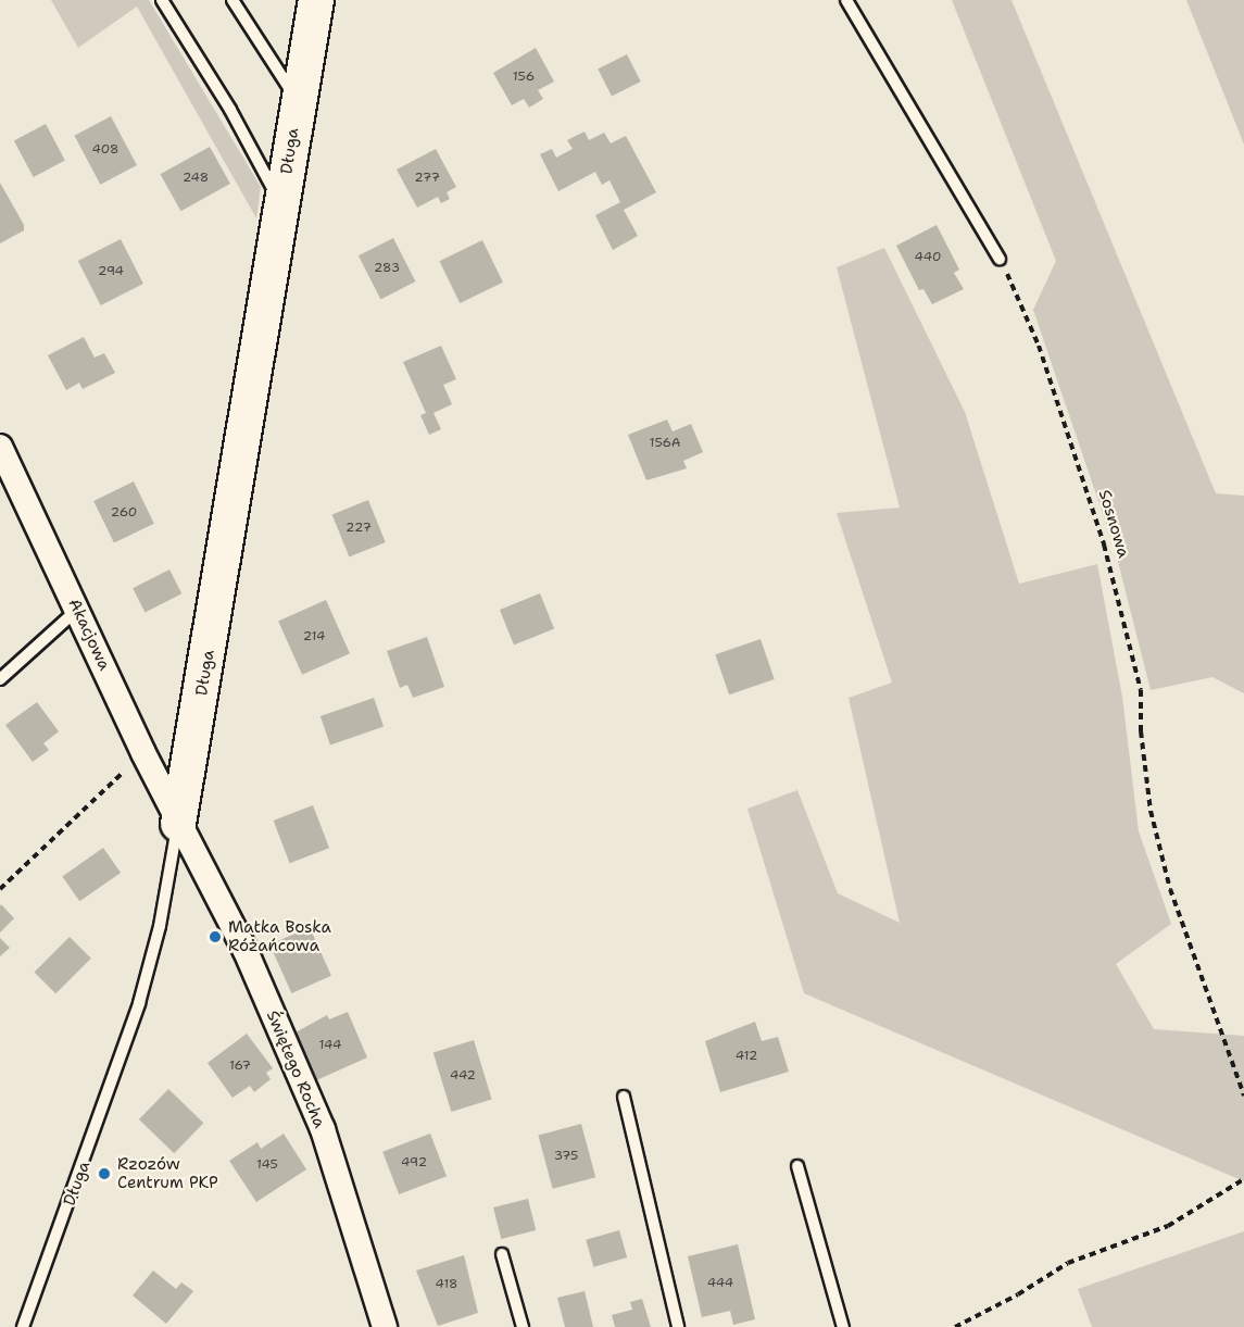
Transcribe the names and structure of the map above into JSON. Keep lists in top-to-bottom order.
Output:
{
  "streets": {
    "street": ["Długa", "Akacjowa", "Świętego Rocha"],
    "path": ["Sosnowa"]
  },
  "crossings": [
    ["Długa", "Akacjowa"],
    ["Długa", "Świętego Rocha"],
    ["Akacjowa", "Świętego Rocha"]
  ],
  "places": ["Matka Boska Różańcowa", "Rzozów Centrum PKP"],
  "house_numbers": [
    "156",
    "408",
    "248",
    "277",
    "440",
    "283",
    "294",
    "156A",
    "260",
    "227",
    "214",
    "144",
    "412",
    "167",
    "442",
    "375",
    "492",
    "145",
    "444",
    "418"
  ]
}
